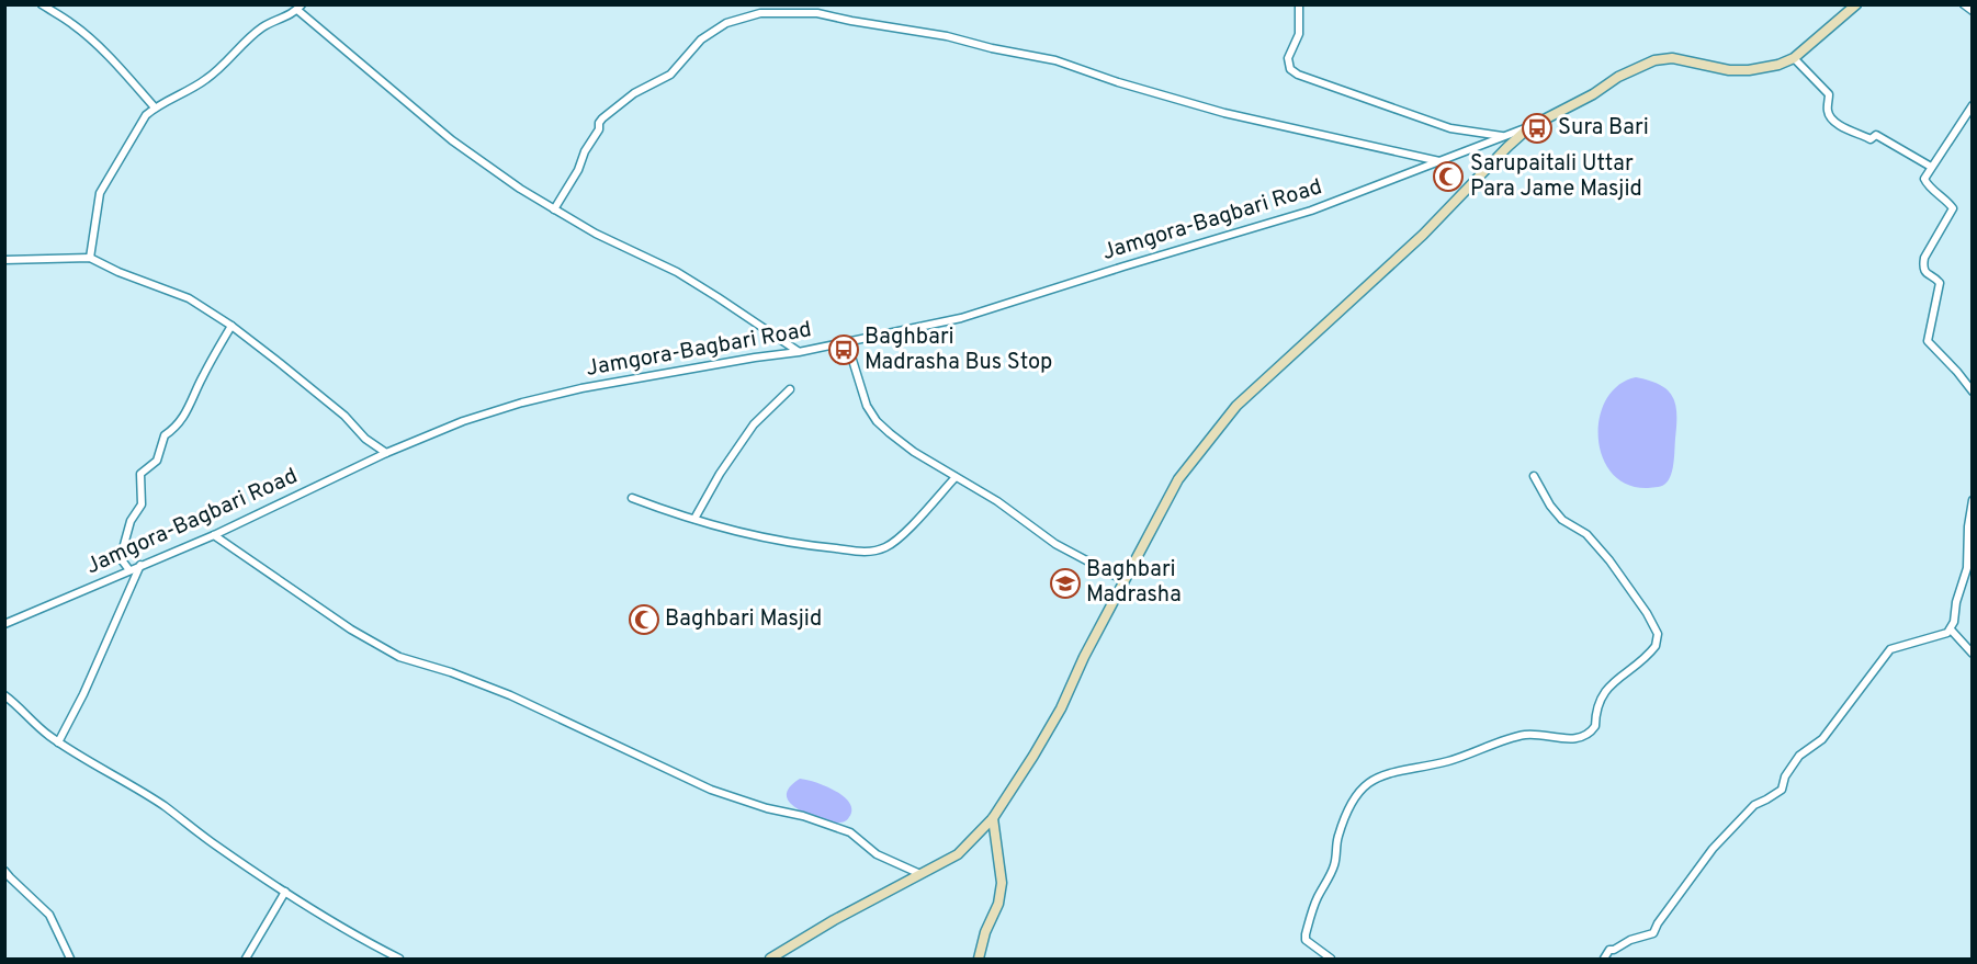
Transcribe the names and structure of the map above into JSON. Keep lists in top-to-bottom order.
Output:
{
  "streets": {
    "street": ["Jamgora-Bagbari Road"]
  },
  "places": {
    "bus stop": ["Sura Bari", "Baghbari Madrasha Bus Stop"],
    "mosque": ["Sarupaitali Uttar Para Jame Masjid", "Baghbari Masjid"],
    "school or university": ["Baghbari Madrasha"]
  }
}
